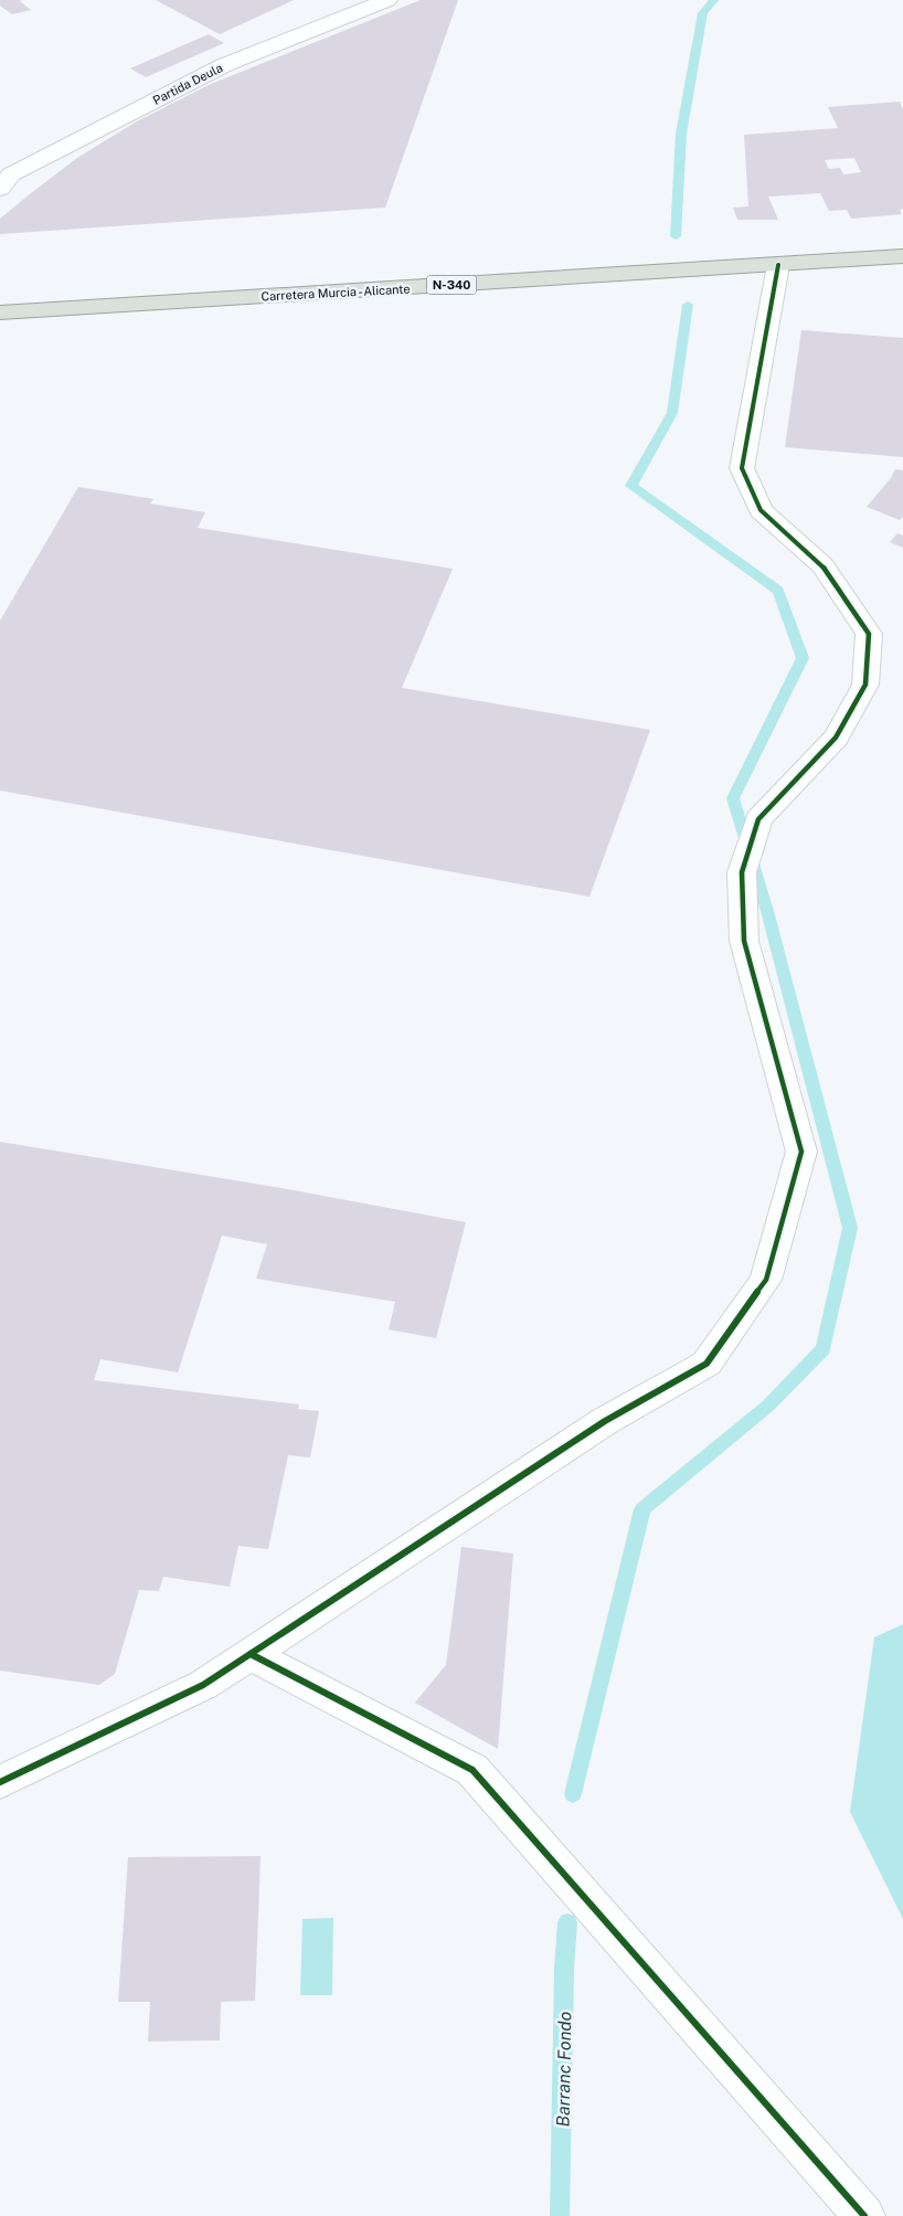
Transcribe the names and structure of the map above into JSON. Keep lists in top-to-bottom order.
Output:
{
  "streets": {
    "highway": ["N-340", "Carretera Murcia - Alicante"],
    "street": ["Partida Deula"]
  },
  "water": ["Barranc Fondo"]
}
